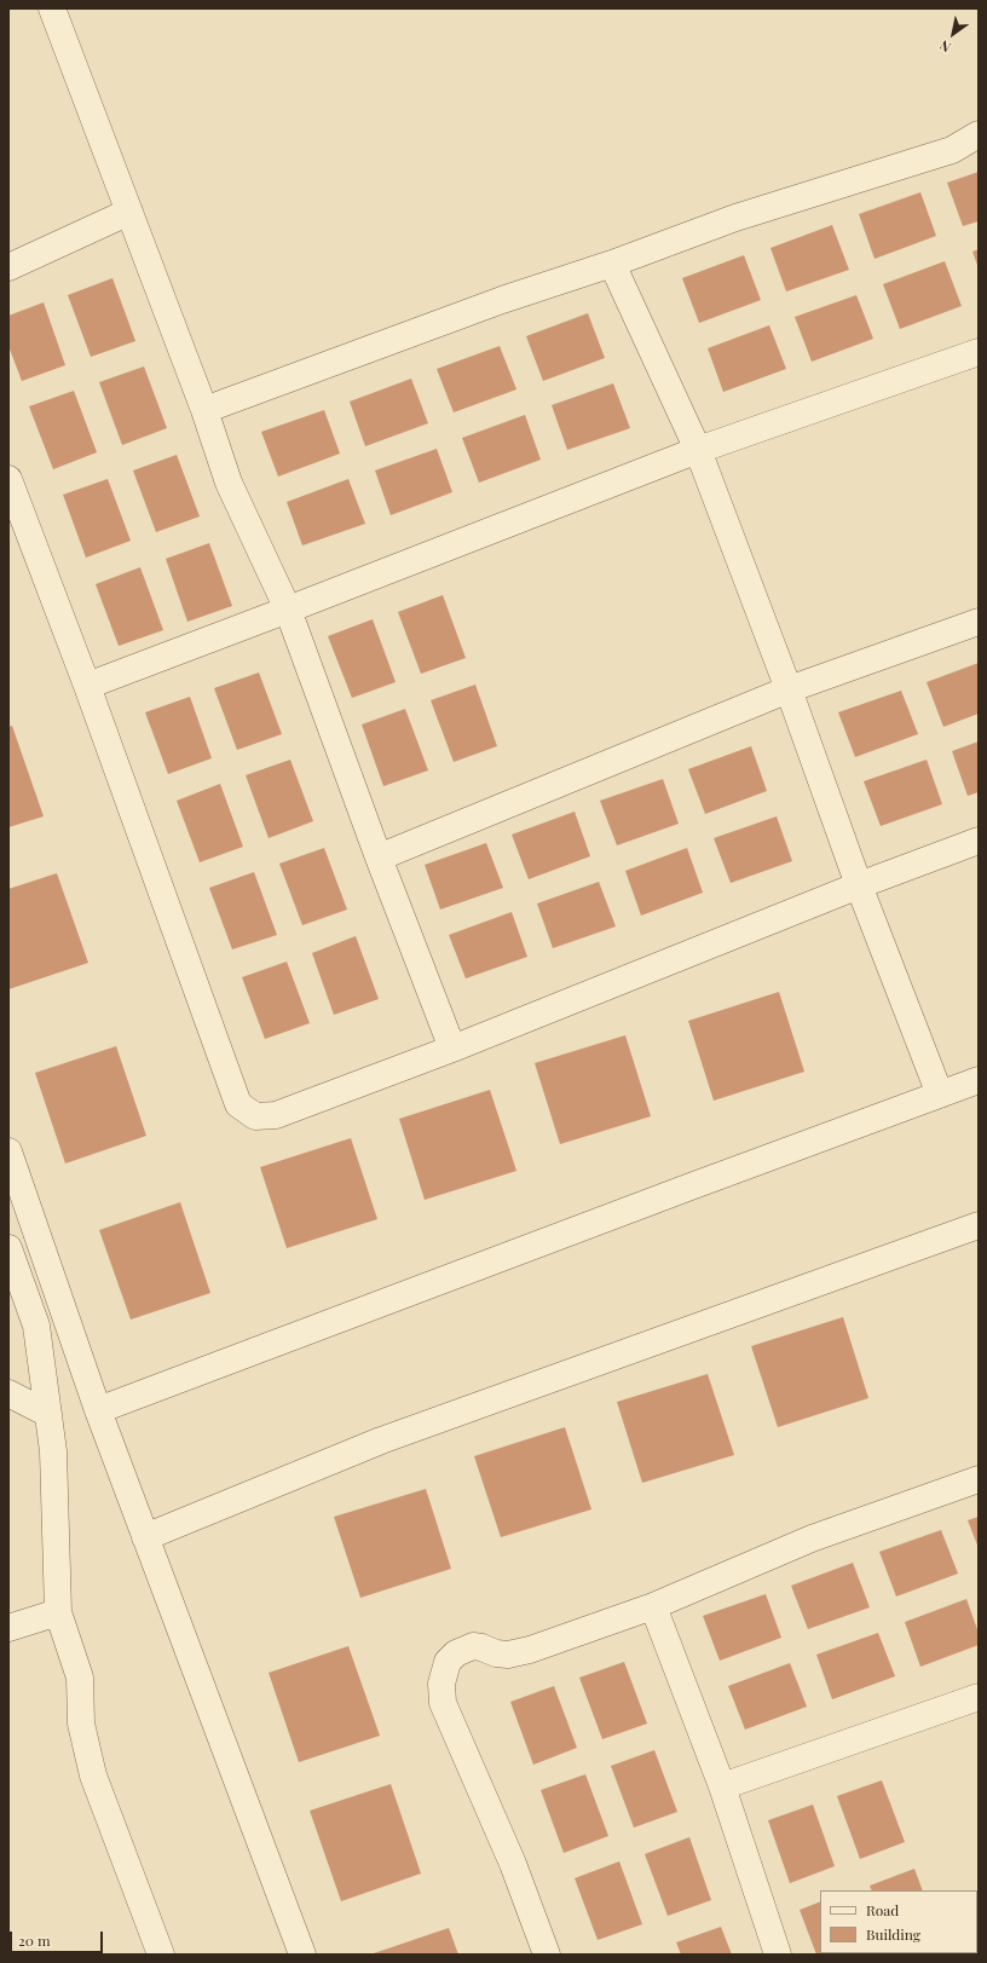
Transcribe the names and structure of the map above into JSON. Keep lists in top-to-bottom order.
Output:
{
  "legend": ["Road", "Building"],
  "scale_bar": "20 m",
  "north": "bottom left"
}
